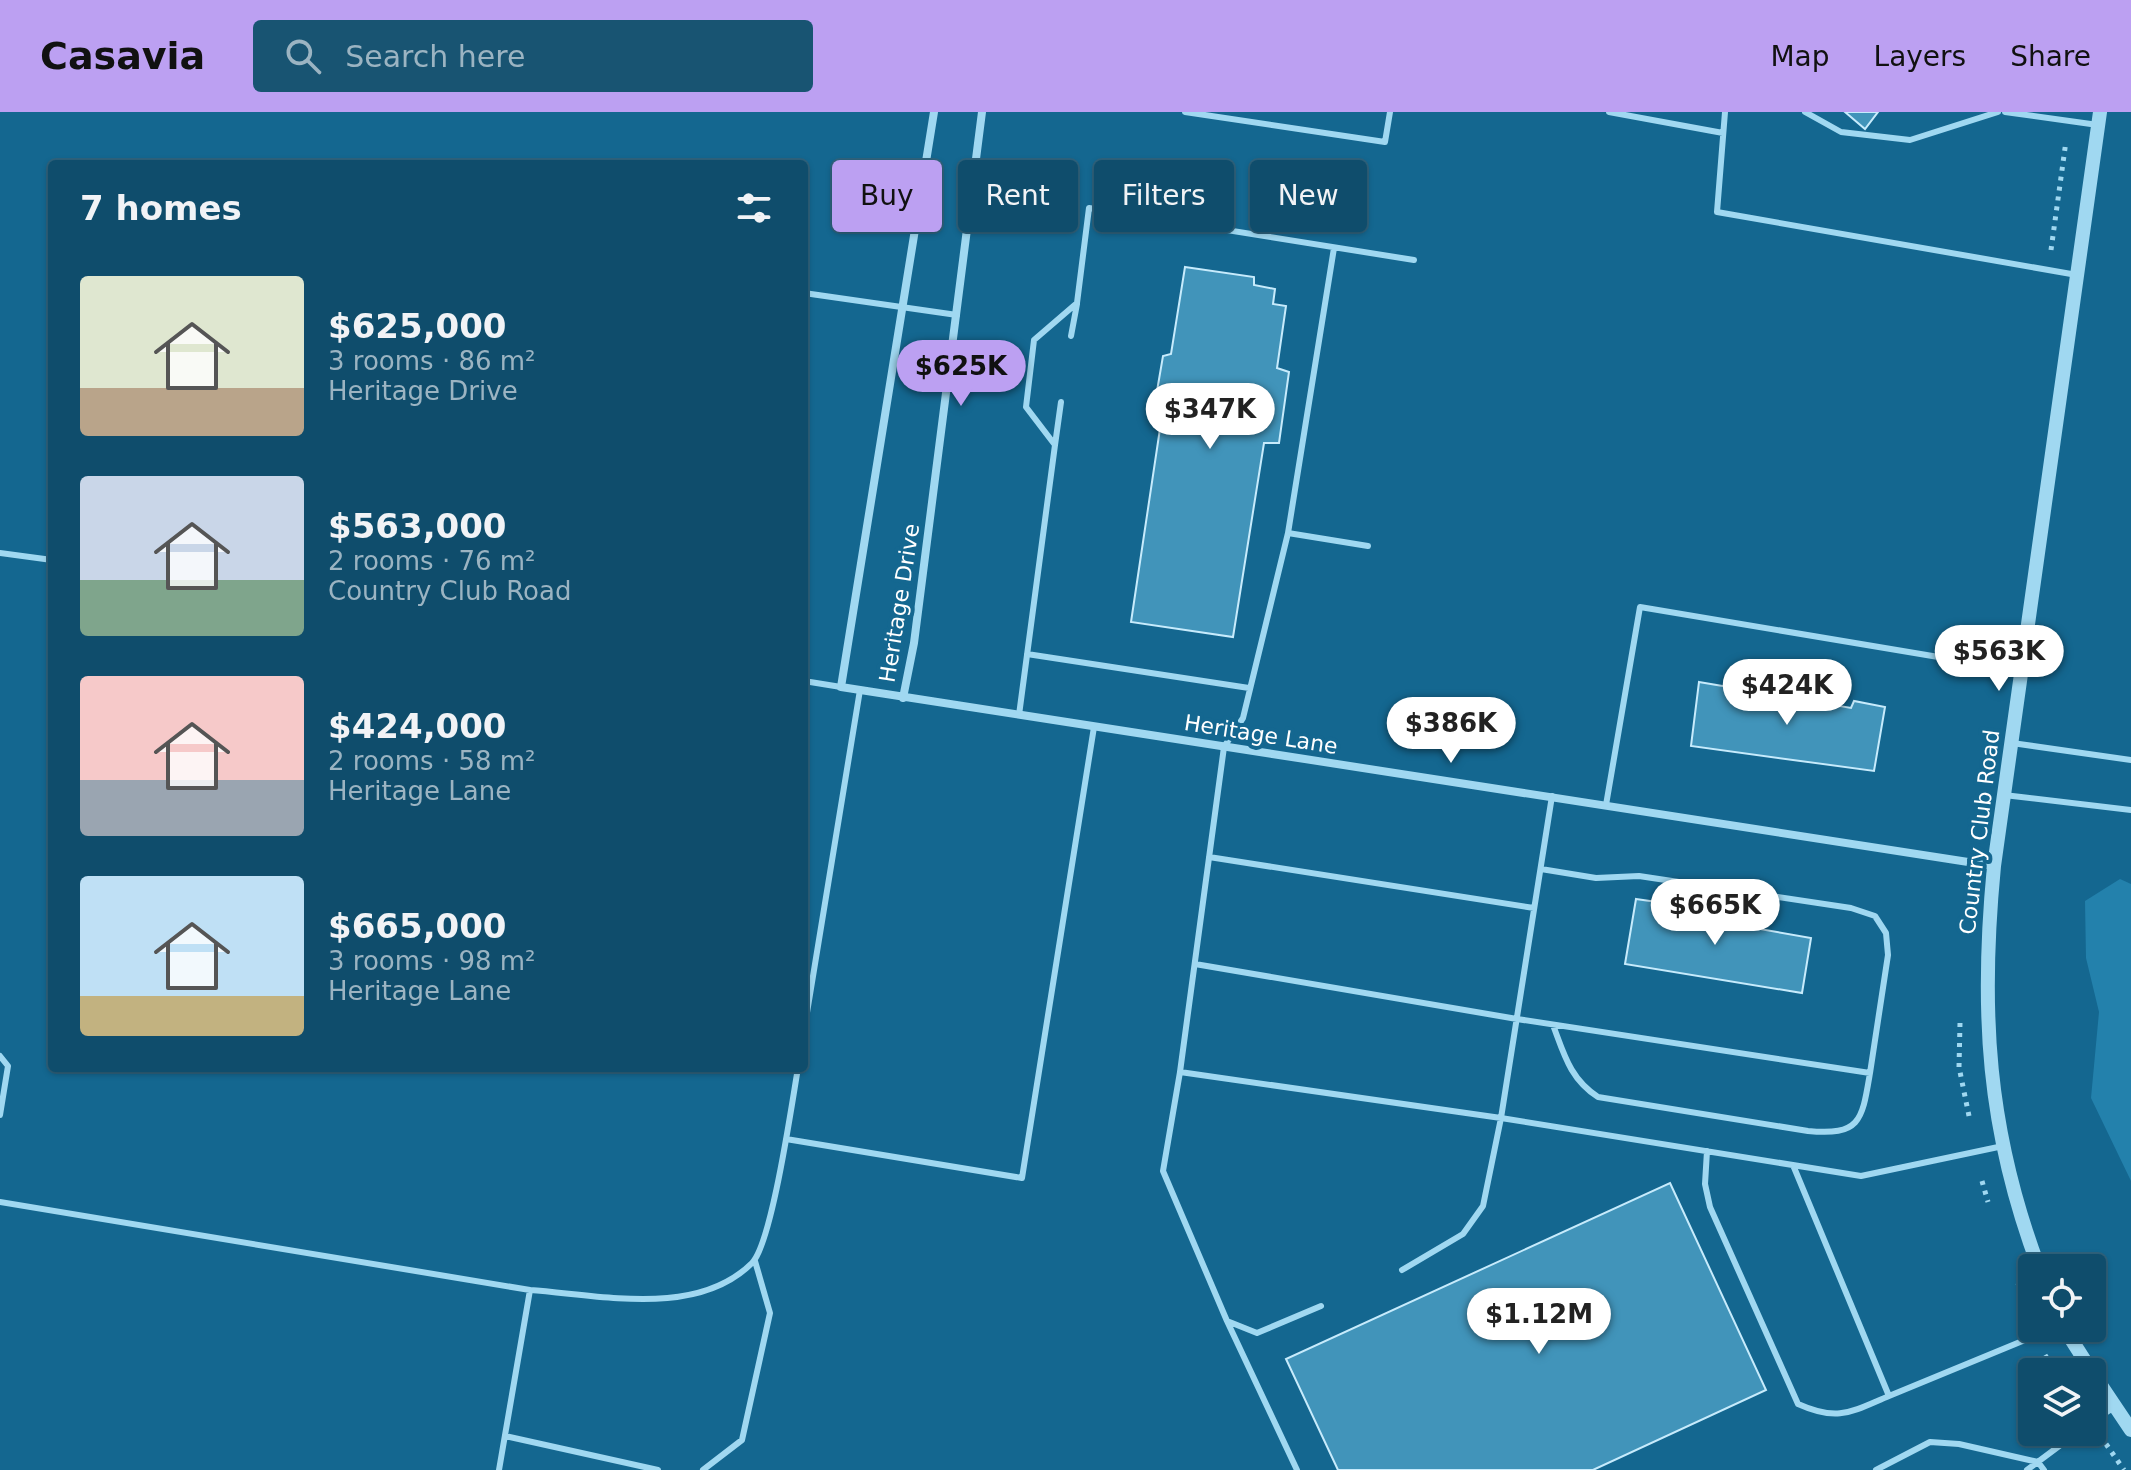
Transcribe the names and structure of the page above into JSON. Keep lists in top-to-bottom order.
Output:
{
  "streets": {
    "street": ["Heritage Drive", "Heritage Lane", "Country Club Road"]
  },
  "crossings": [
    ["Heritage Drive", "Heritage Lane"],
    ["Heritage Lane", "Country Club Road"]
  ],
  "page": {
    "header": "Casavia",
    "search": "Search here",
    "nav": ["Map", "Layers", "Share"],
    "chip": [
      "Buy",
      "Rent",
      "Filters",
      "New"
    ],
    "heading": "7 homes",
    "list": [
      {
        "name": "$625,000",
        "note": "3 rooms · 86 m² · Heritage Drive"
      },
      {
        "name": "$563,000",
        "note": "2 rooms · 76 m² · Country Club Road"
      },
      {
        "name": "$424,000",
        "note": "2 rooms · 58 m² · Heritage Lane"
      },
      {
        "name": "$665,000",
        "note": "3 rooms · 98 m² · Heritage Lane"
      }
    ],
    "price": [
      "$625K",
      "$347K",
      "$563K",
      "$424K",
      "$386K",
      "$665K",
      "$1.12M"
    ]
  }
}
